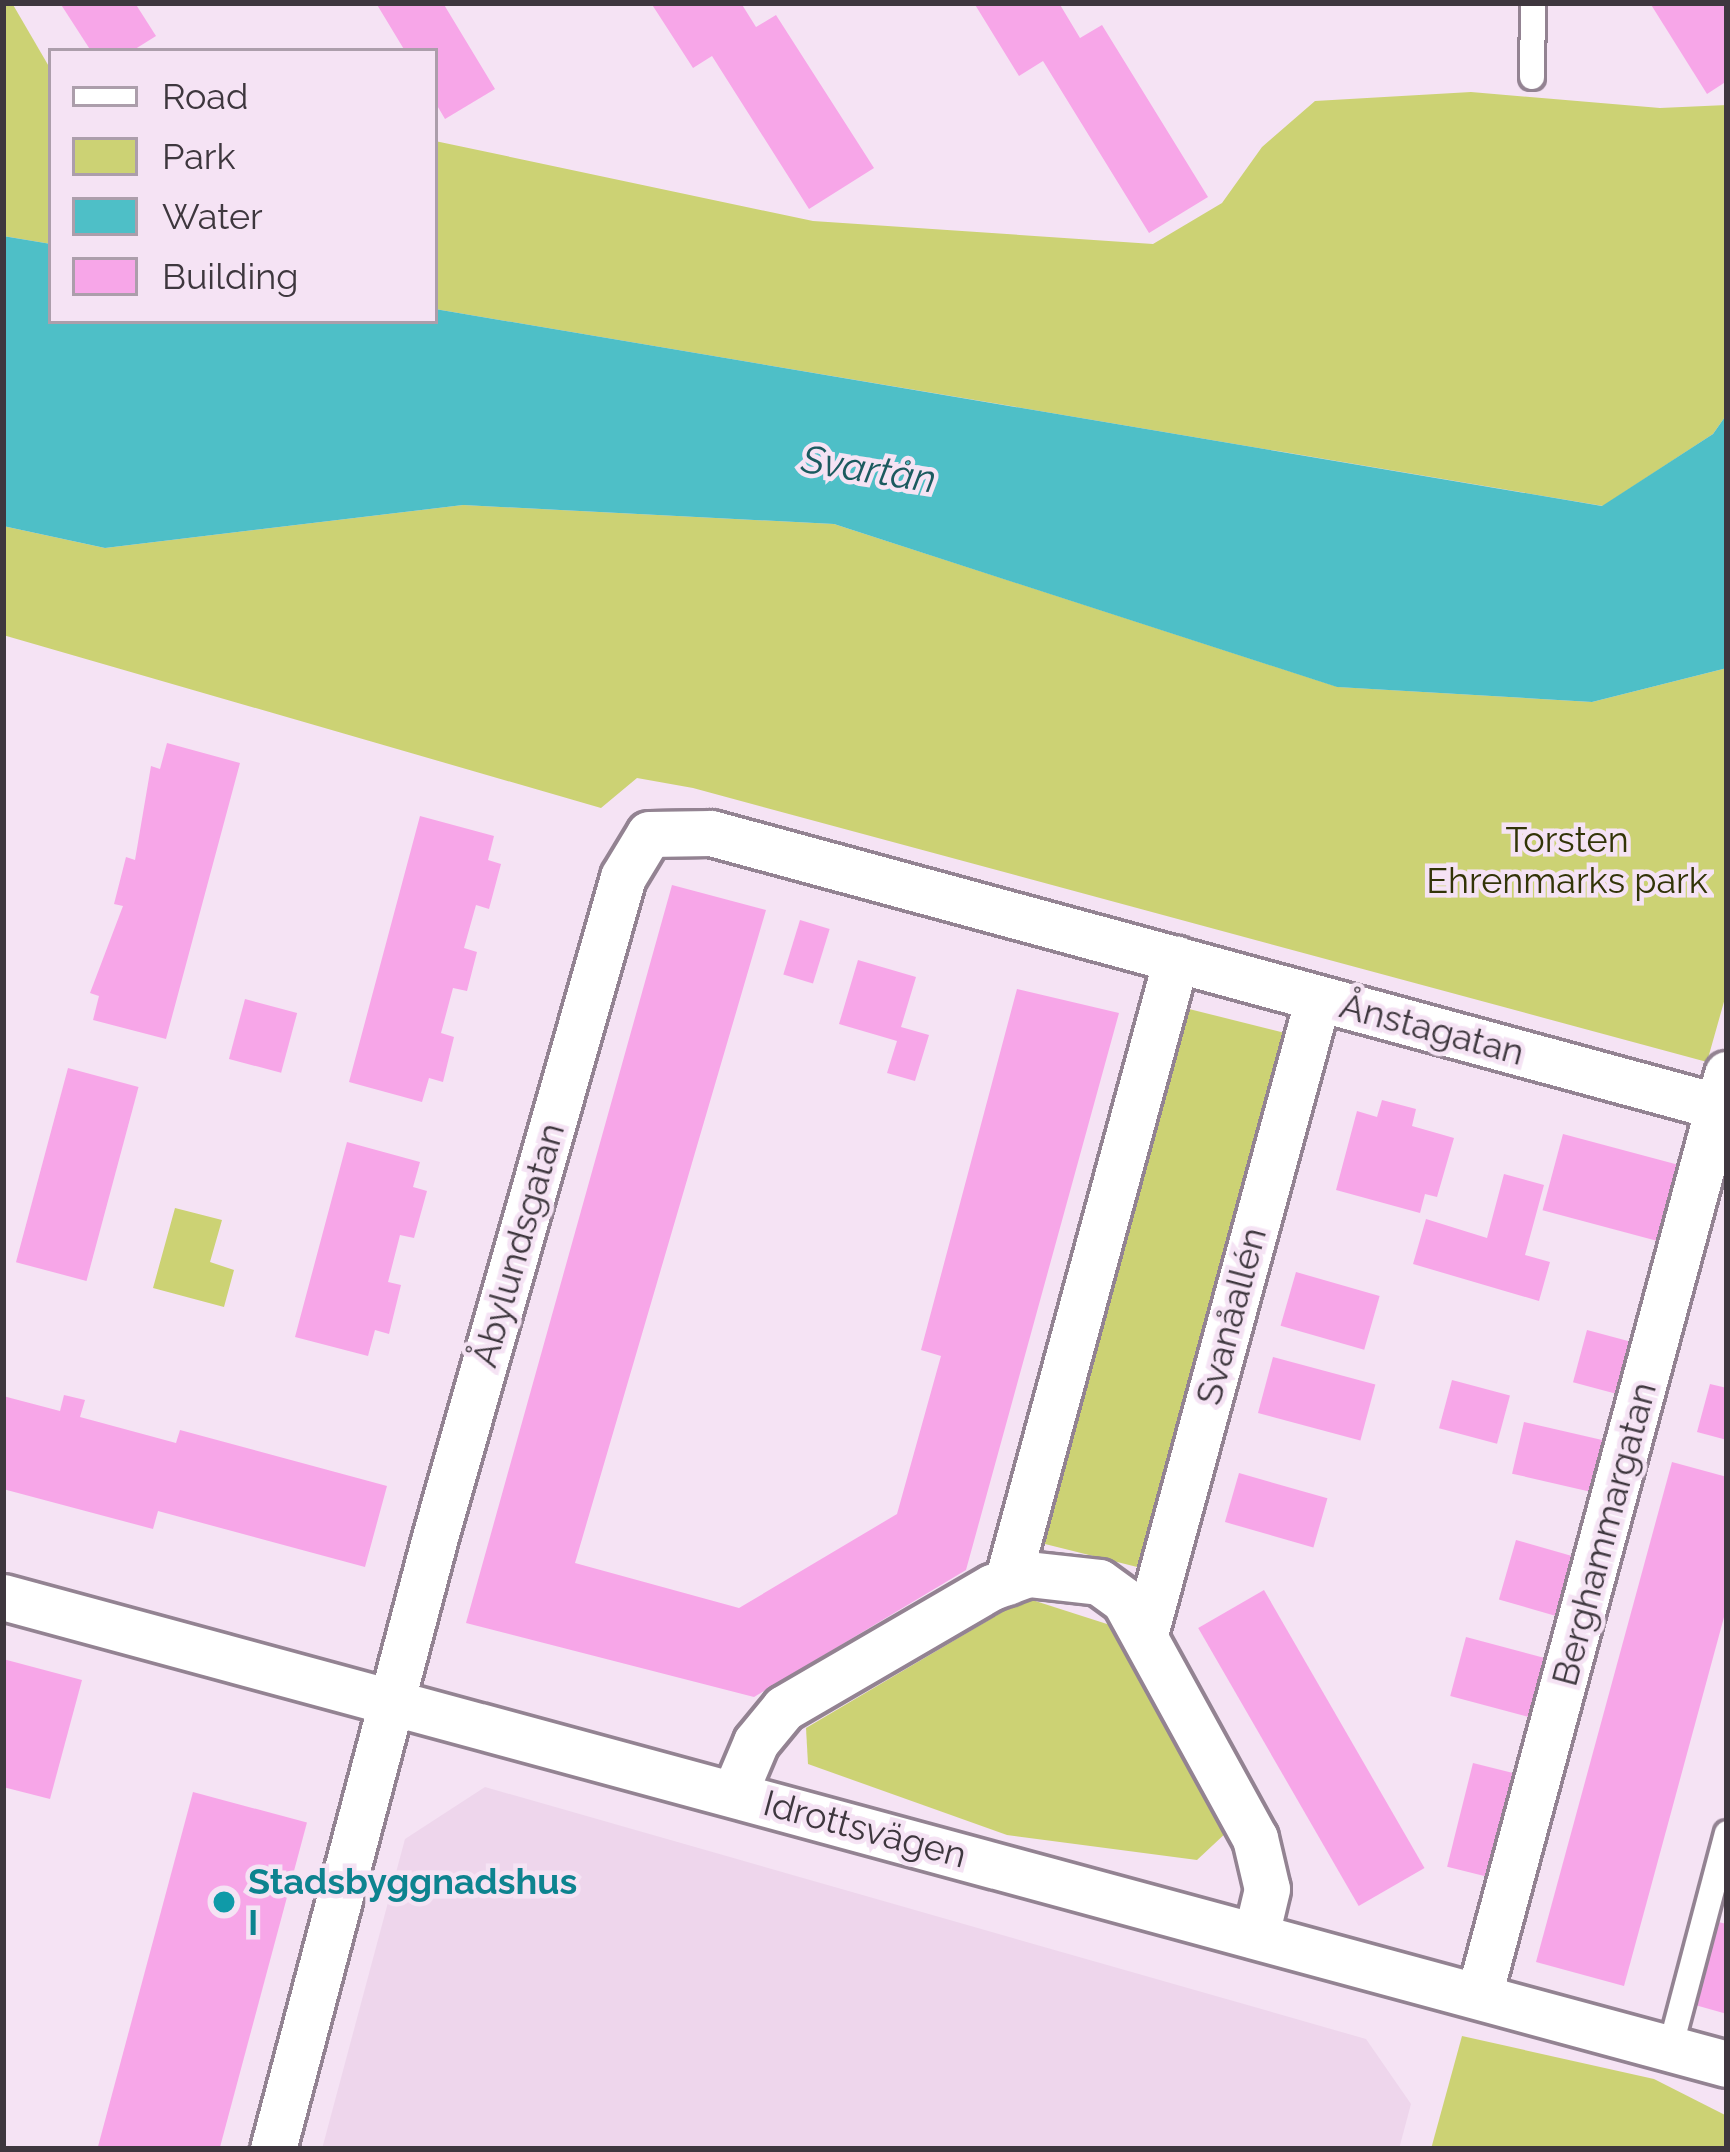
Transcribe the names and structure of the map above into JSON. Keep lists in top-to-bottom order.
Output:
{
  "streets": {
    "street": [
      "Ånstagatan",
      "Åbylundsgatan",
      "Svanåallén",
      "Berghammargatan",
      "Idrottsvägen"
    ]
  },
  "crossings": [
    ["Ånstagatan", "Åbylundsgatan"],
    ["Ånstagatan", "Svanåallén"],
    ["Ånstagatan", "Berghammargatan"],
    ["Åbylundsgatan", "Idrottsvägen"],
    ["Berghammargatan", "Idrottsvägen"]
  ],
  "water": ["Svartån"],
  "parks": ["Torsten Ehrenmarks park"],
  "places": ["Stadsbyggnadshus I"],
  "legend": [
    "Road",
    "Park",
    "Water",
    "Building"
  ]
}
